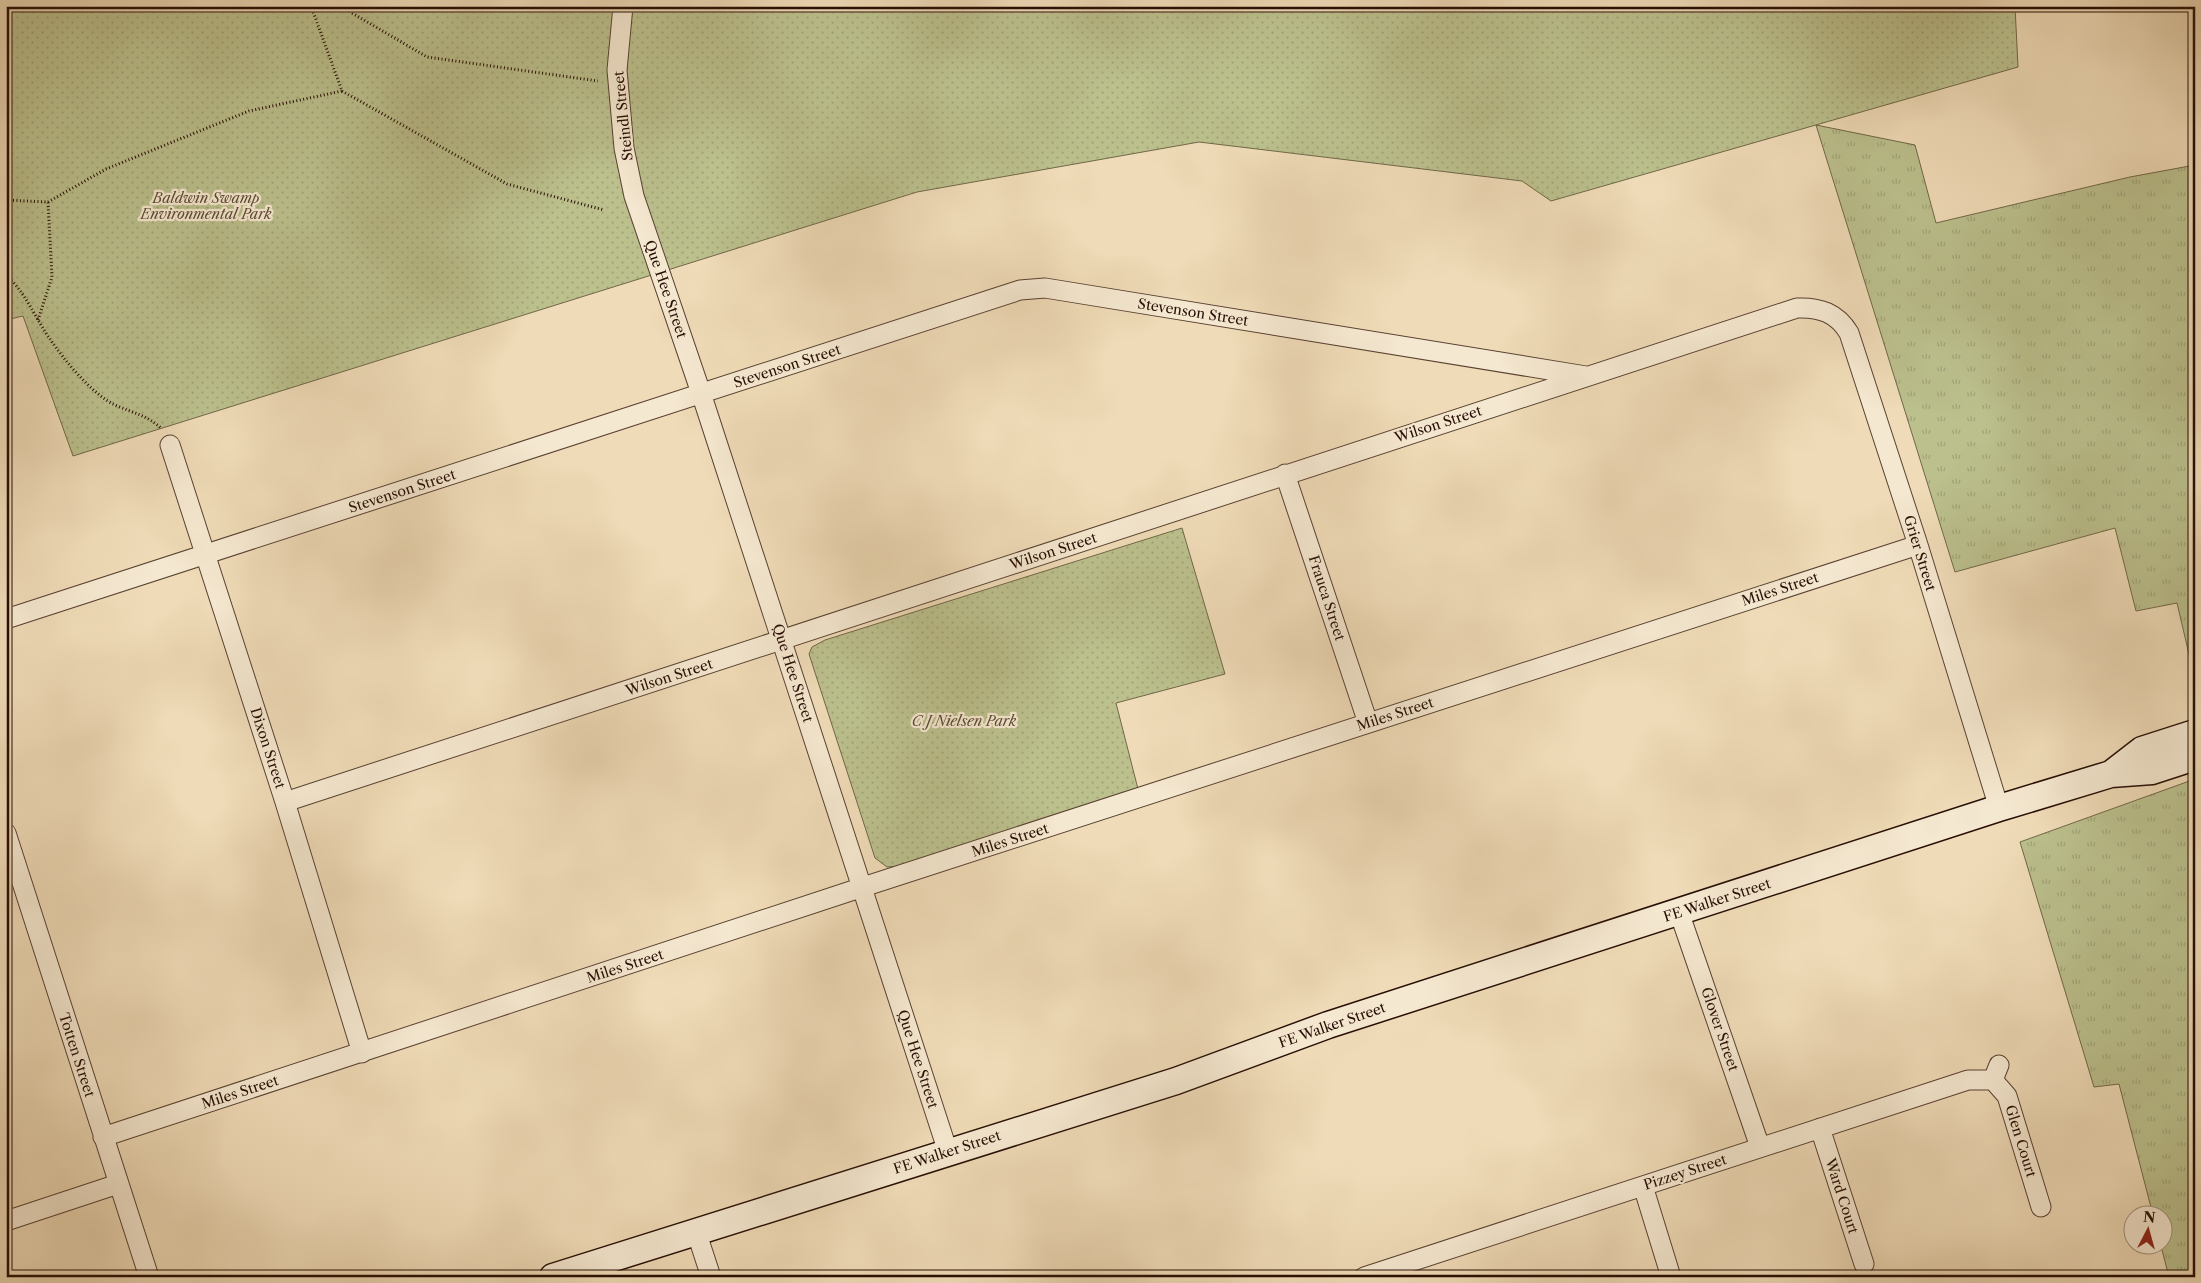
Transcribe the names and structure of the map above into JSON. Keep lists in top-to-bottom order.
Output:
{
  "streets": {
    "main road": ["FE Walker Street"],
    "street": [
      "Steindl Street",
      "Que Hee Street",
      "Stevenson Street",
      "Wilson Street",
      "Grier Street",
      "Miles Street",
      "Frauca Street",
      "Dixon Street",
      "Glover Street",
      "Totten Street",
      "Glen Court",
      "Pizzey Street",
      "Ward Court"
    ]
  },
  "crossings": [
    ["Steindl Street", "Que Hee Street"],
    ["Que Hee Street", "Stevenson Street"],
    ["Que Hee Street", "Wilson Street"],
    ["Que Hee Street", "Miles Street"],
    ["Que Hee Street", "FE Walker Street"],
    ["Stevenson Street", "Wilson Street"],
    ["Stevenson Street", "Dixon Street"],
    ["Wilson Street", "Grier Street"],
    ["Wilson Street", "Frauca Street"],
    ["Wilson Street", "Dixon Street"],
    ["Grier Street", "Miles Street"],
    ["Grier Street", "FE Walker Street"],
    ["Miles Street", "Frauca Street"],
    ["Miles Street", "Dixon Street"],
    ["Miles Street", "Totten Street"],
    ["FE Walker Street", "Glover Street"],
    ["Glover Street", "Pizzey Street"],
    ["Glen Court", "Pizzey Street"],
    ["Pizzey Street", "Ward Court"]
  ],
  "parks": ["Baldwin Swamp Environmental Park", "C J Nielsen Park"],
  "north": "top"
}
